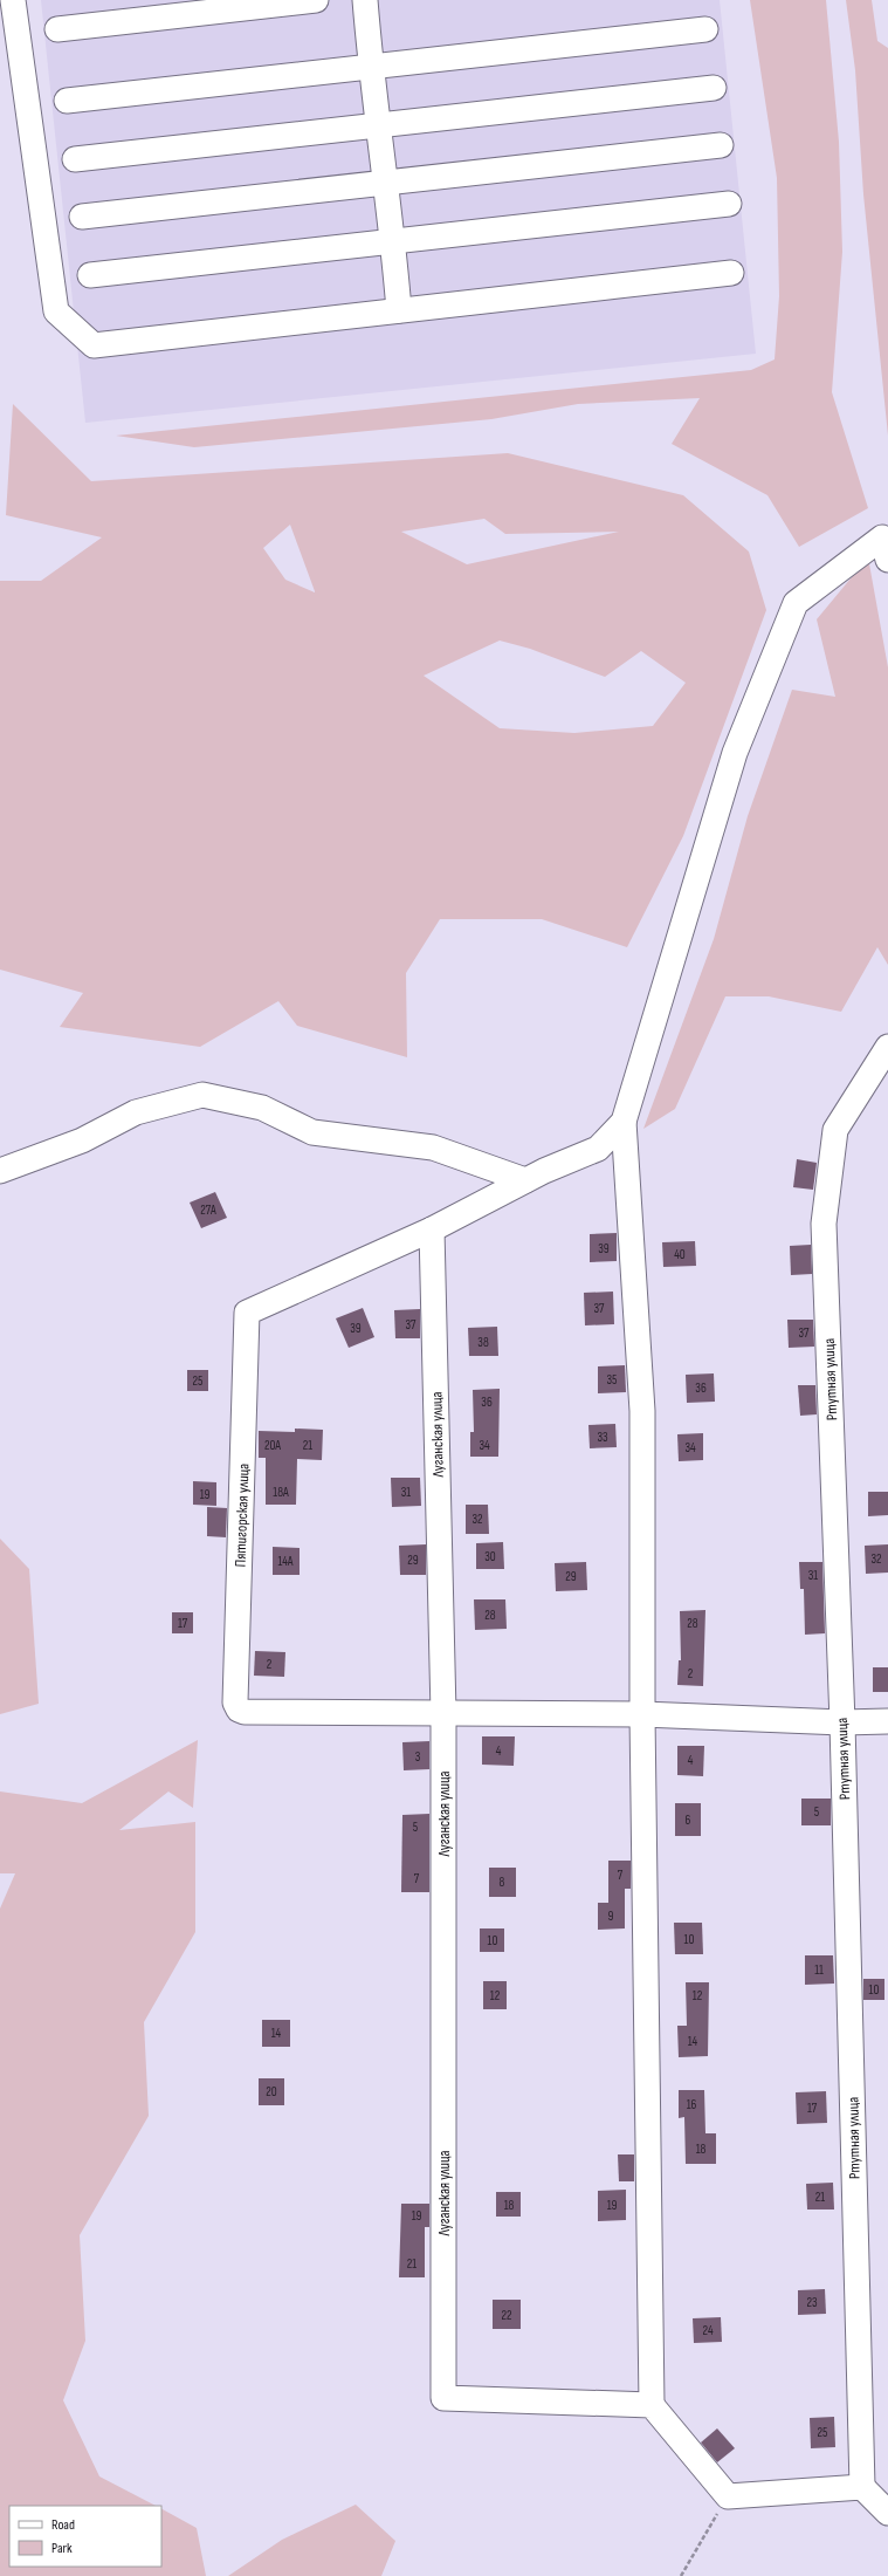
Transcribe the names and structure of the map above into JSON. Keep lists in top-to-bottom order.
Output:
{
  "streets": {
    "street": ["Ртутная улица", "Луганская улица", "Пятигорская улица"]
  },
  "crossings": [
    ["Луганская улица", "Пятигорская улица"]
  ],
  "house_numbers": [
    "27А",
    "39",
    "40",
    "37",
    "37",
    "39",
    "37",
    "38",
    "35",
    "25",
    "36",
    "36",
    "33",
    "20А",
    "21",
    "34",
    "34",
    "18А",
    "31",
    "19",
    "32",
    "30",
    "32",
    "29",
    "14А",
    "31",
    "29",
    "28",
    "17",
    "28",
    "2",
    "2",
    "4",
    "3",
    "4",
    "5",
    "6",
    "5",
    "7",
    "7",
    "8",
    "9",
    "10",
    "10",
    "11",
    "10",
    "12",
    "12",
    "14",
    "14",
    "20",
    "16",
    "17",
    "18",
    "21",
    "18",
    "19",
    "19",
    "21",
    "23",
    "22",
    "24",
    "25"
  ],
  "legend": ["Road", "Park"]
}
